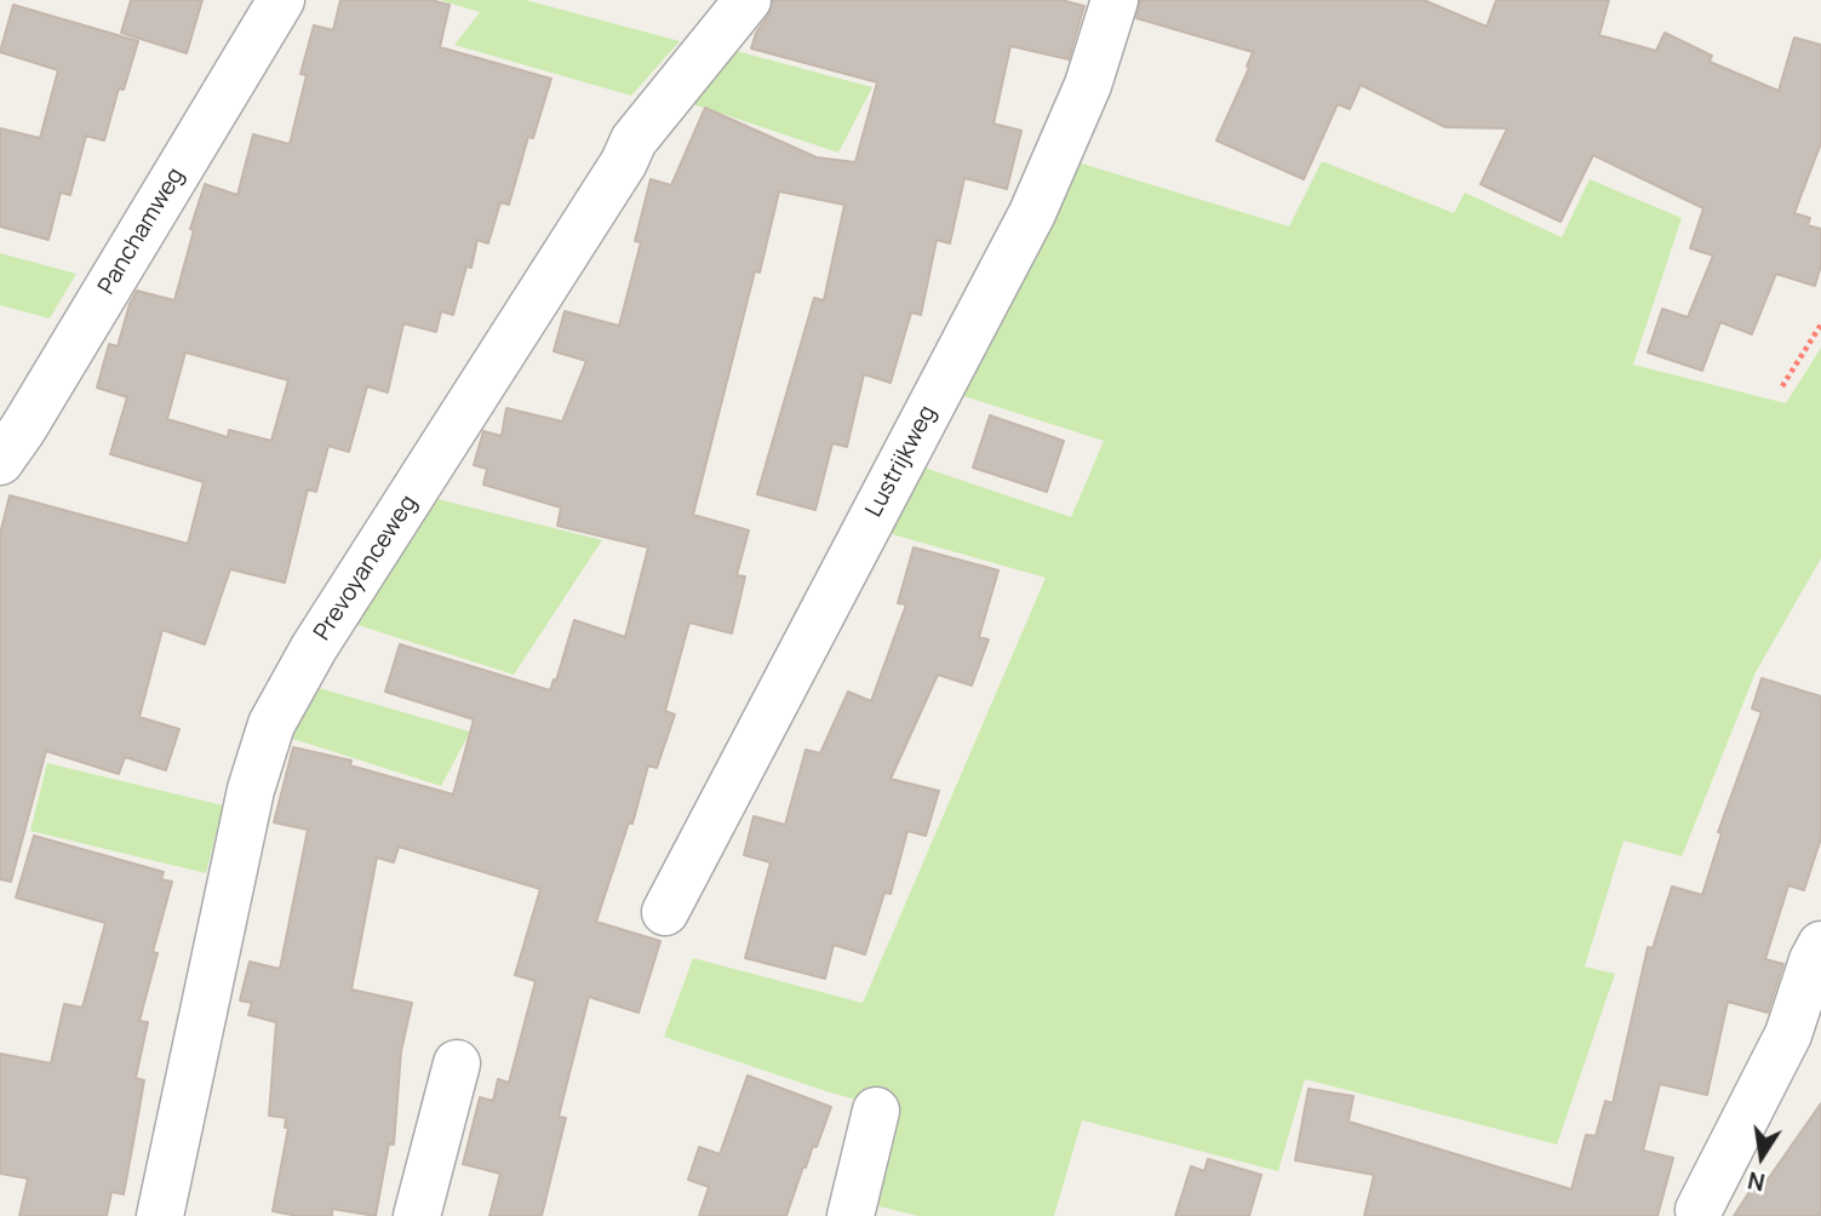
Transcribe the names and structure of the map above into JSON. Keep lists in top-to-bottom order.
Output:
{
  "streets": {
    "street": ["Panchamweg", "Lustrijkweg", "Prevoyanceweg"]
  },
  "north": "bottom"
}
